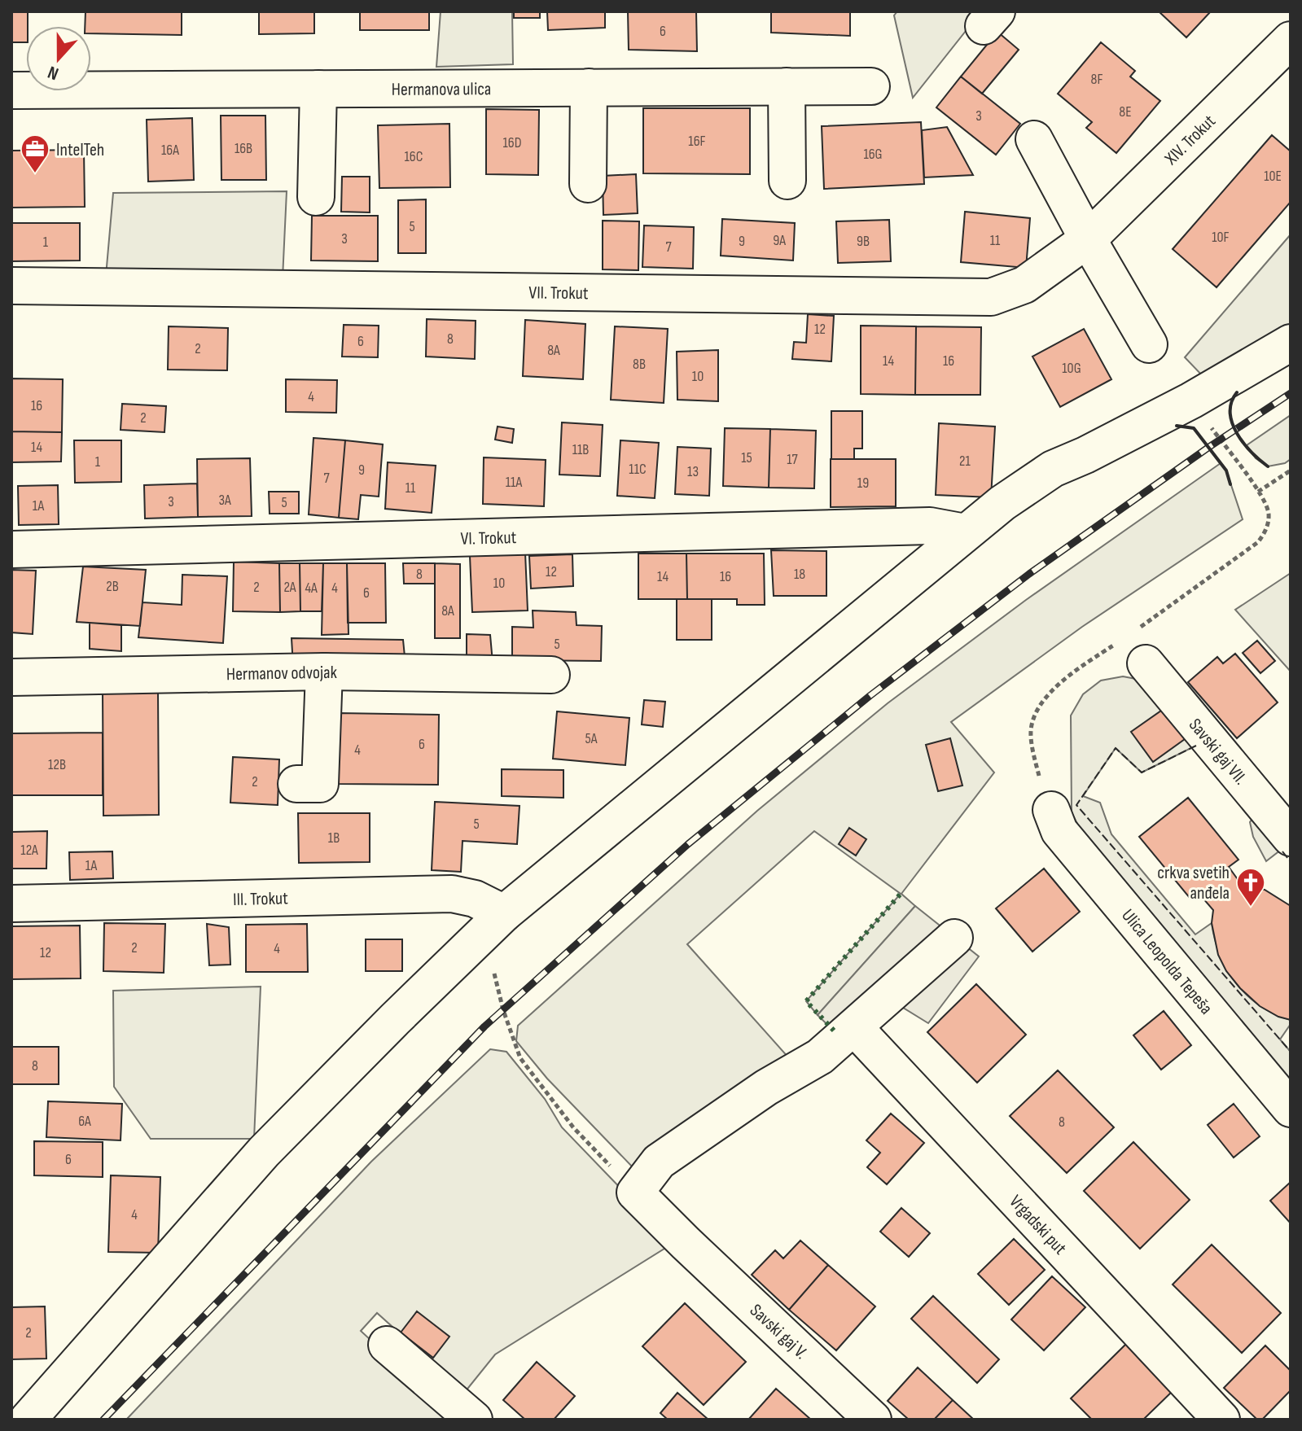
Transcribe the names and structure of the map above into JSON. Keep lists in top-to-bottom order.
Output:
{
  "streets": {
    "street": [
      "Hermanova ulica",
      "XIV. Trokut",
      "VII. Trokut",
      "VI. Trokut",
      "Hermanov odvojak",
      "Savski gaj VII.",
      "III. Trokut",
      "Ulica Leopolda Tepeša",
      "Vrgadski put",
      "Savski gaj V."
    ]
  },
  "crossings": [
    ["XIV. Trokut", "VII. Trokut"]
  ],
  "places": {
    "office": ["IntelTeh"],
    "church": ["crkva svetih anđela"]
  },
  "house_numbers": [
    "6",
    "8F",
    "8E",
    "3",
    "16F",
    "16D",
    "16B",
    "16A",
    "16G",
    "16C",
    "10E",
    "5",
    "10F",
    "3",
    "9A",
    "11",
    "9",
    "9B",
    "1",
    "7",
    "12",
    "8",
    "6",
    "2",
    "8A",
    "14",
    "16",
    "8B",
    "10G",
    "10",
    "4",
    "16",
    "2",
    "14",
    "11B",
    "15",
    "17",
    "21",
    "1",
    "11C",
    "9",
    "13",
    "7",
    "11A",
    "19",
    "11",
    "3A",
    "3",
    "5",
    "1A",
    "12",
    "8",
    "18",
    "14",
    "16",
    "10",
    "2B",
    "2",
    "2A",
    "4A",
    "4",
    "6",
    "8A",
    "5",
    "5A",
    "6",
    "4",
    "12B",
    "2",
    "5",
    "1B",
    "12A",
    "1A",
    "2",
    "4",
    "12",
    "8",
    "6A",
    "8",
    "6",
    "4",
    "2"
  ],
  "north": "bottom"
}
